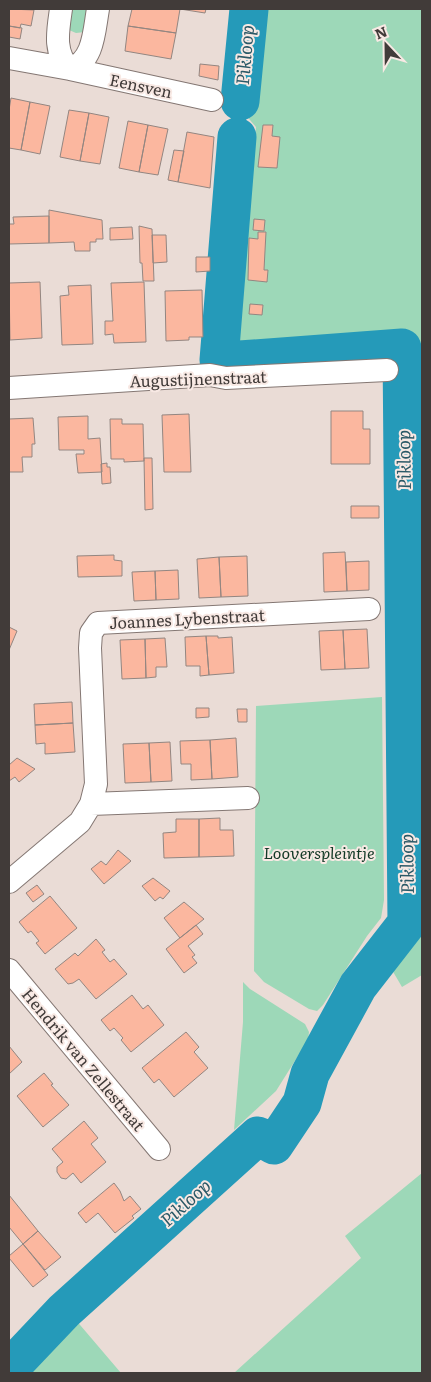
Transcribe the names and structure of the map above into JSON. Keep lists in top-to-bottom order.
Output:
{
  "streets": {
    "street": [
      "Eensven",
      "Augustijnenstraat",
      "Joannes Lybenstraat",
      "Hendrik van Zellestraat"
    ]
  },
  "water": ["Pikloop"],
  "parks": ["Looverspleintje"],
  "north": "top"
}
